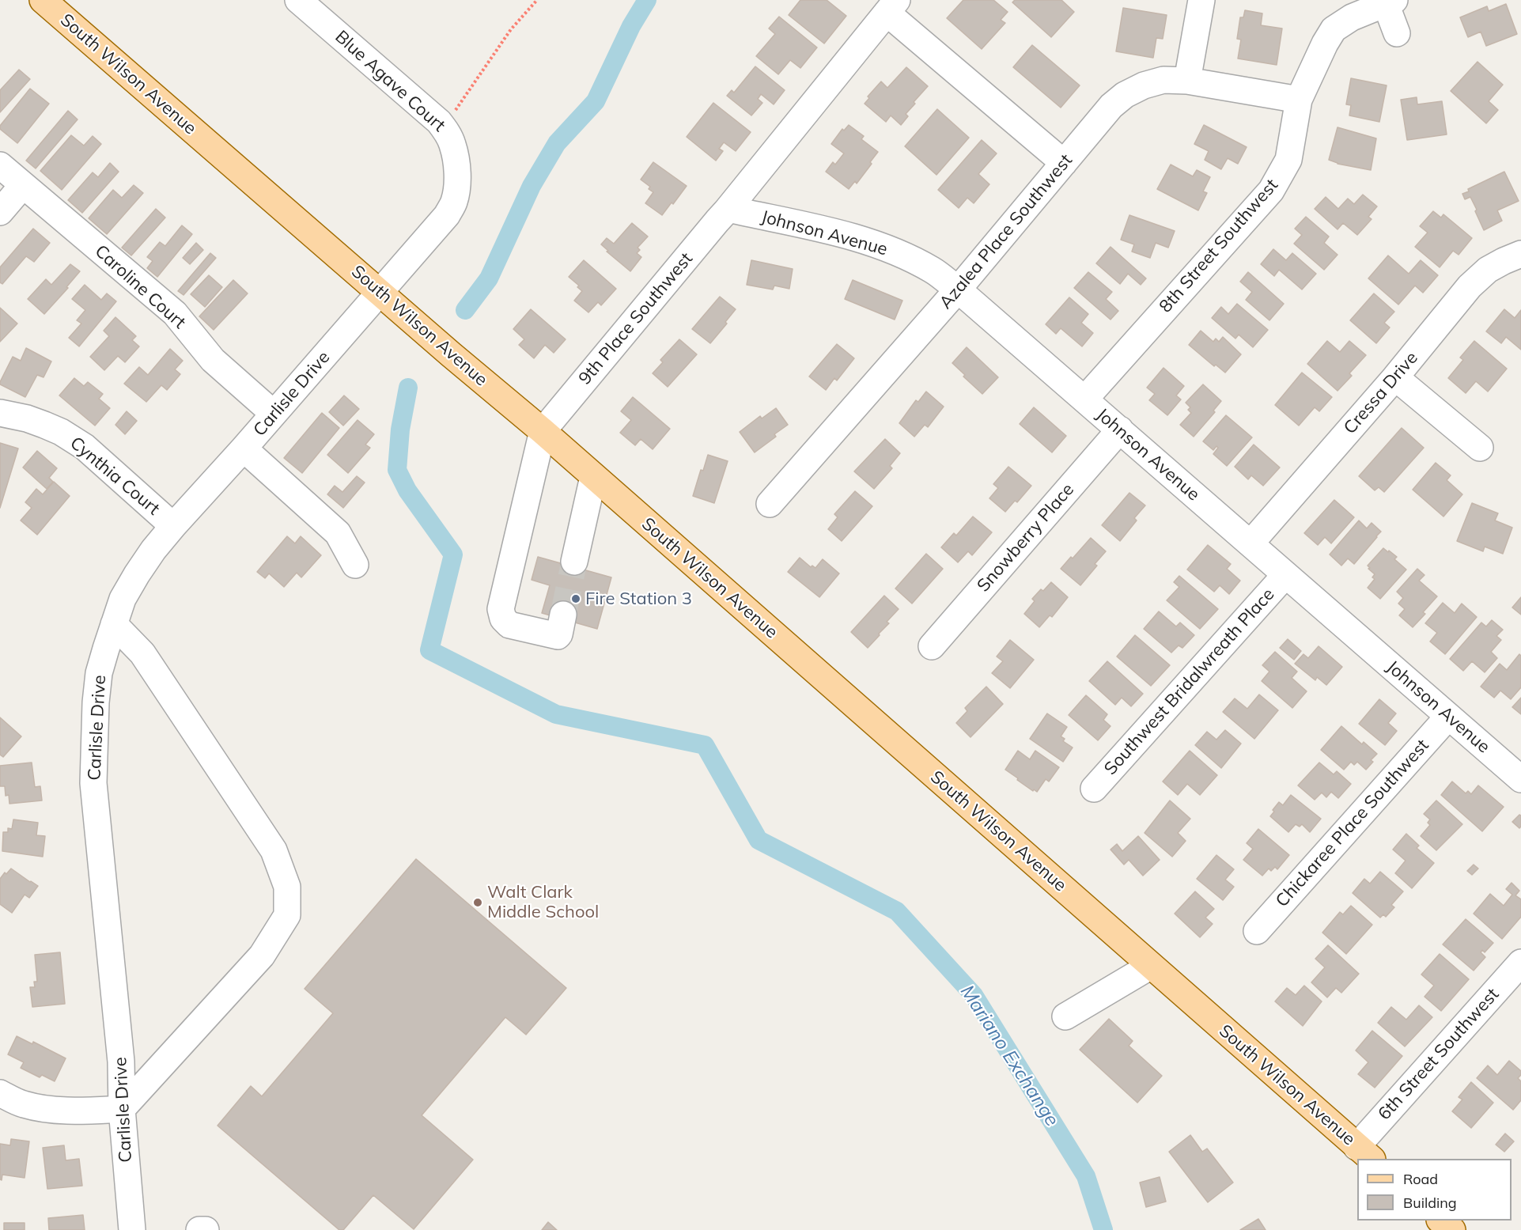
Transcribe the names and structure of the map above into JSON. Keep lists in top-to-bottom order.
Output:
{
  "streets": {
    "main road": ["South Wilson Avenue"],
    "street": [
      "Blue Agave Court",
      "Azalea Place Southwest",
      "Johnson Avenue",
      "8th Street Southwest",
      "Caroline Court",
      "9th Place Southwest",
      "Cressa Drive",
      "Carlisle Drive",
      "Cynthia Court",
      "Snowberry Place",
      "Southwest Bridalwreath Place",
      "Chickaree Place Southwest",
      "6th Street Southwest"
    ]
  },
  "crossings": [
    ["South Wilson Avenue", "Blue Agave Court"],
    ["South Wilson Avenue", "9th Place Southwest"],
    ["South Wilson Avenue", "Carlisle Drive"],
    ["South Wilson Avenue", "6th Street Southwest"],
    ["Blue Agave Court", "Carlisle Drive"],
    ["Azalea Place Southwest", "Johnson Avenue"],
    ["Azalea Place Southwest", "8th Street Southwest"],
    ["Johnson Avenue", "8th Street Southwest"],
    ["Johnson Avenue", "9th Place Southwest"],
    ["Johnson Avenue", "Cressa Drive"],
    ["Johnson Avenue", "Snowberry Place"],
    ["Johnson Avenue", "Southwest Bridalwreath Place"],
    ["Johnson Avenue", "Chickaree Place Southwest"],
    ["Caroline Court", "Carlisle Drive"],
    ["Carlisle Drive", "Cynthia Court"]
  ],
  "water": ["Mariano Exchange"],
  "places": ["Fire Station 3", "Walt Clark Middle School"],
  "legend": ["Road", "Building"]
}
